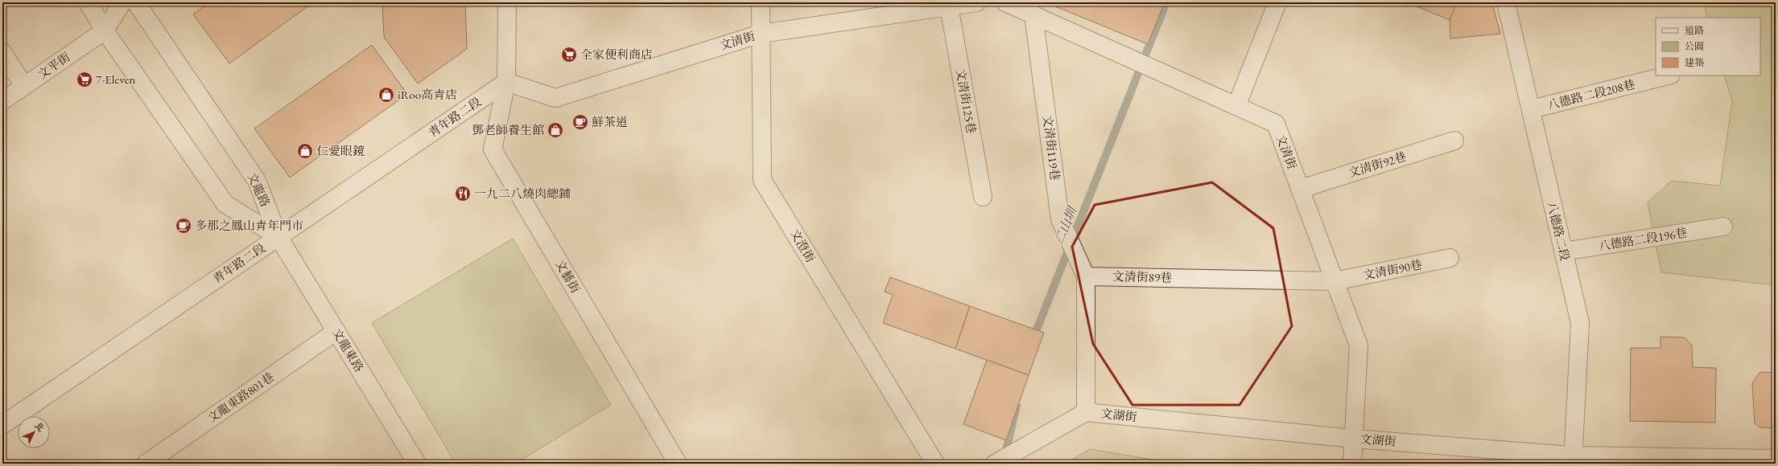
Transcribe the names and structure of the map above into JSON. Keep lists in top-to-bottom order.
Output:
{
  "streets": {
    "street": [
      "文清街",
      "文平街",
      "八德路二段208巷",
      "文清街125巷",
      "青年路二段",
      "文清街119巷",
      "文清街92巷",
      "文龍路",
      "八德路二段",
      "八德路二段196巷",
      "文澄街",
      "文清街90巷",
      "文藝街",
      "文清街89巷",
      "文龍東路",
      "文龍東路801巷",
      "文湖街"
    ]
  },
  "crossings": [
    ["文清街", "文清街125巷"],
    ["文清街", "青年路二段"],
    ["文清街", "文清街119巷"],
    ["文清街", "文清街92巷"],
    ["文清街", "文澄街"],
    ["文清街", "文清街90巷"],
    ["文清街", "文藝街"],
    ["文清街", "文清街89巷"],
    ["文清街", "文湖街"],
    ["文平街", "文龍路"],
    ["八德路二段208巷", "八德路二段"],
    ["青年路二段", "文龍路"],
    ["青年路二段", "文藝街"],
    ["青年路二段", "文龍東路"],
    ["文清街119巷", "文清街89巷"],
    ["文龍路", "文龍東路"],
    ["八德路二段", "八德路二段196巷"],
    ["八德路二段", "文湖街"],
    ["文清街90巷", "文清街89巷"],
    ["文龍東路", "文龍東路801巷"]
  ],
  "water": ["二山圳"],
  "places": {
    "supermarket": ["全家便利商店", "7-Eleven"],
    "shop": ["iRoo高青店", "鄧老師養生館", "仁愛眼鏡"],
    "cafe": ["鮮茶道", "多那之鳳山青年門市"],
    "restaurant": ["一九二八燒肉總鋪"]
  },
  "legend": ["道路", "公園", "建築"],
  "north": "top right"
}
